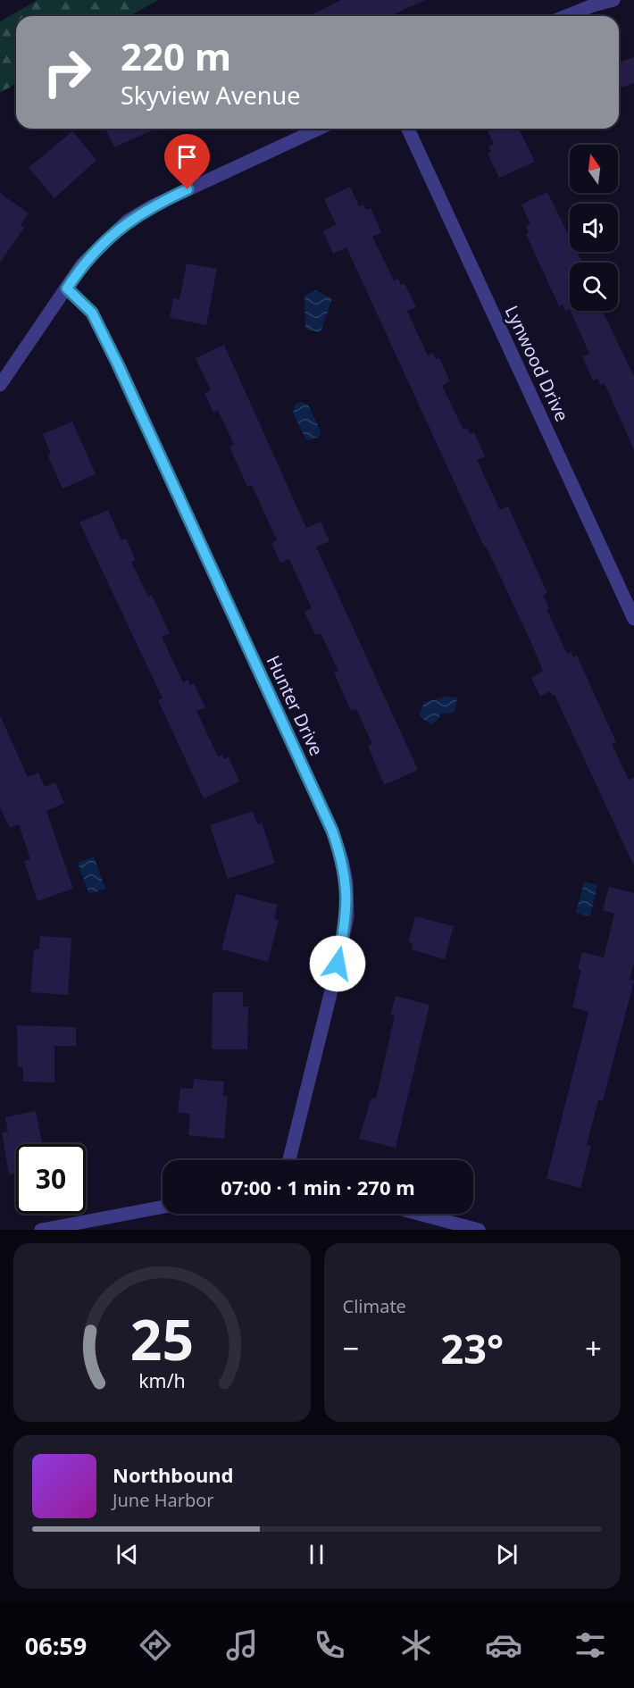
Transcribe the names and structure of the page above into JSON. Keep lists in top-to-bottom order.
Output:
{
  "streets": {
    "street": ["Lynwood Drive", "Hunter Drive"]
  },
  "north": "top",
  "page": {
    "turn": ["220 m", "Skyview Avenue"],
    "limit": "30",
    "trip": "07:00 · 1 min · 270 m",
    "tile": "Climate",
    "heat": ["−", "23°", "+"],
    "song": ["Northbound", "June Harbor"],
    "tabs": "06:59",
    "gauge": ["25", "km/h"]
  }
}
